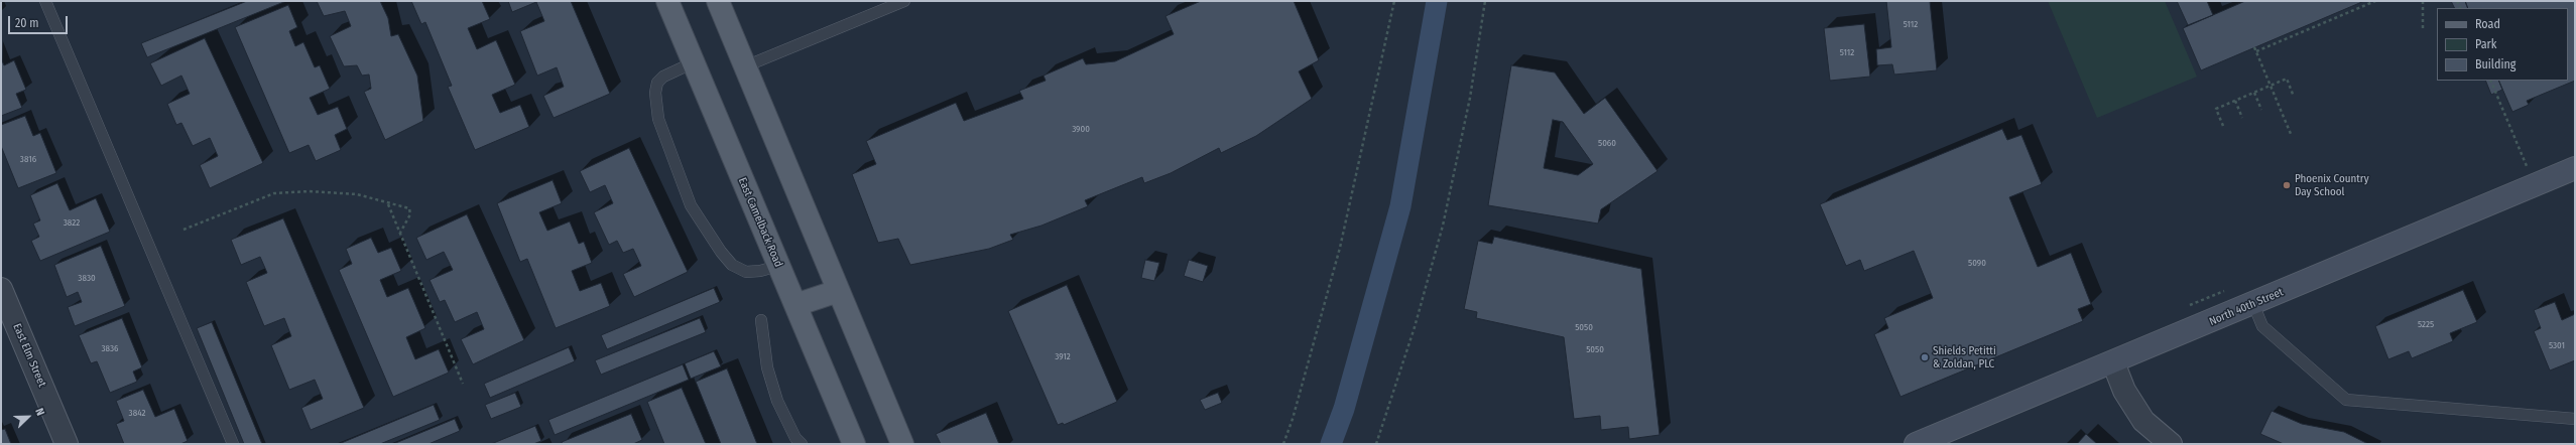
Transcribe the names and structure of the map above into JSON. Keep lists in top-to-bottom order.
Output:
{
  "streets": {
    "main road": ["East Camelback Road", "North 40th Street"],
    "street": ["East Elm Street"]
  },
  "places": ["Phoenix Country Day School", "Shields Petitti & Zoldan, PLC"],
  "house_numbers": [
    "5112",
    "5112",
    "3900",
    "5060",
    "3816",
    "3822",
    "5090",
    "3830",
    "5225",
    "5050",
    "5301",
    "3836",
    "5050",
    "3912",
    "3842"
  ],
  "legend": ["Road", "Park", "Building"],
  "scale_bar": "20 m",
  "north": "top right"
}
